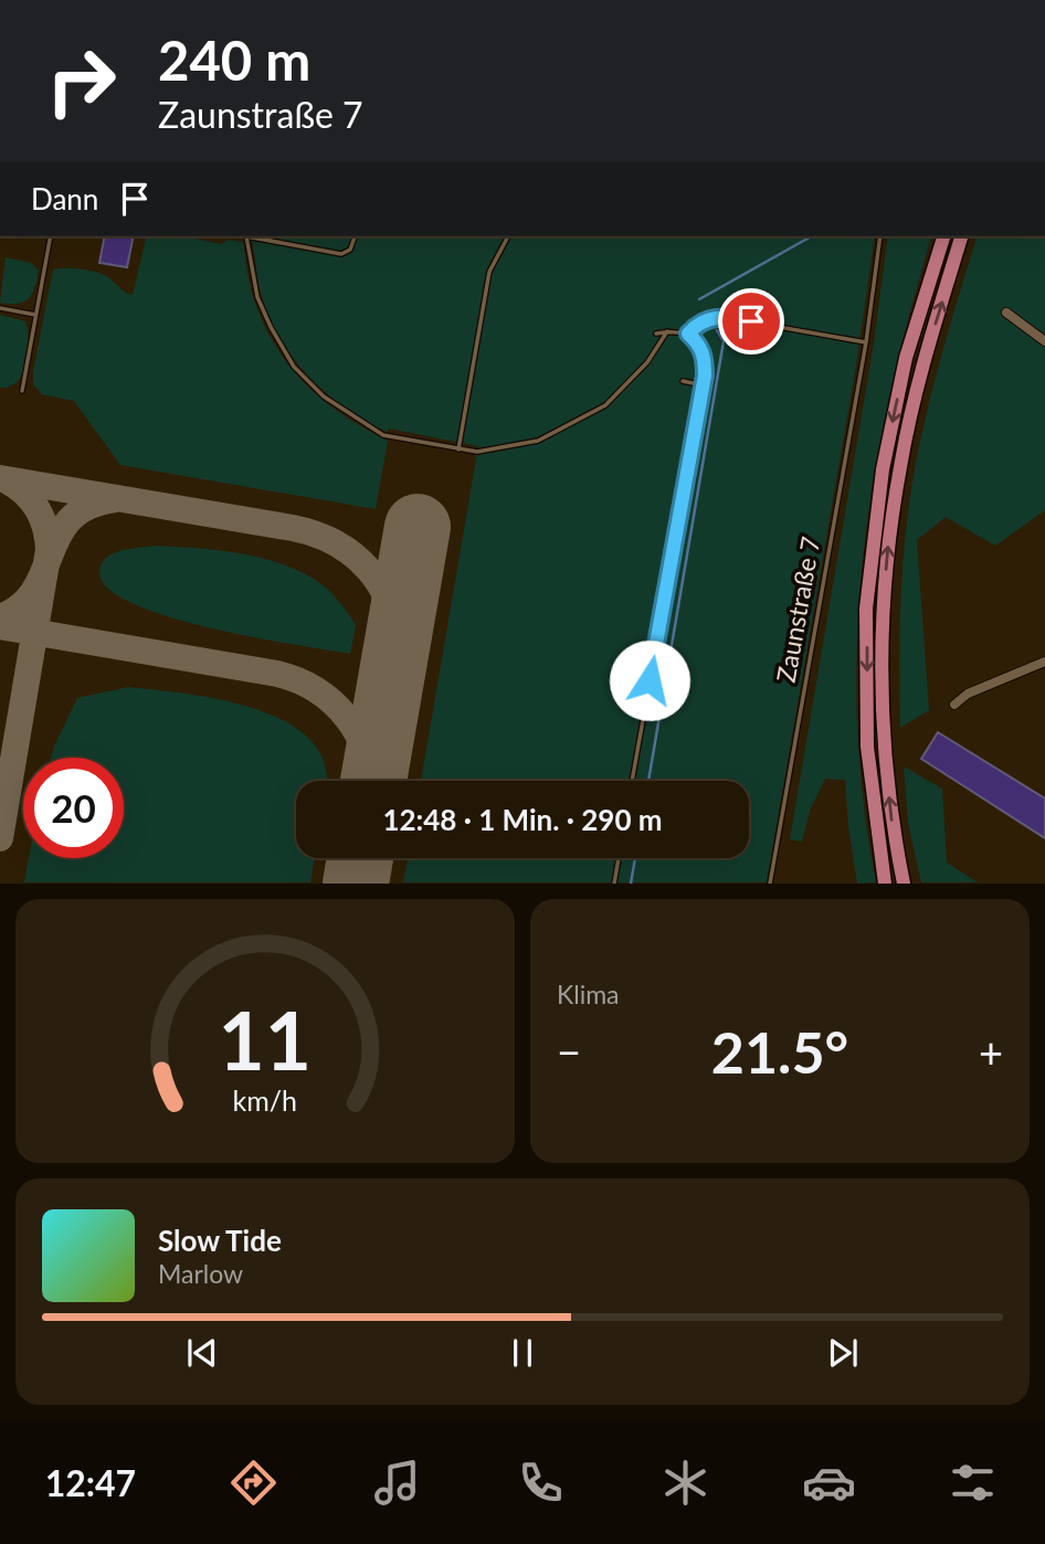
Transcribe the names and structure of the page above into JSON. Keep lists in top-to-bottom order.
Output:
{
  "streets": {
    "lane": ["Zaunstraße 7"]
  },
  "page": {
    "turn": ["240 m", "Zaunstraße 7"],
    "then": "Dann",
    "limit": "20",
    "trip": "12:48 · 1 Min. · 290 m",
    "tile": "Klima",
    "heat": ["−", "21.5°", "+"],
    "song": ["Slow Tide", "Marlow"],
    "tabs": "12:47",
    "gauge": ["11", "km/h"]
  }
}
